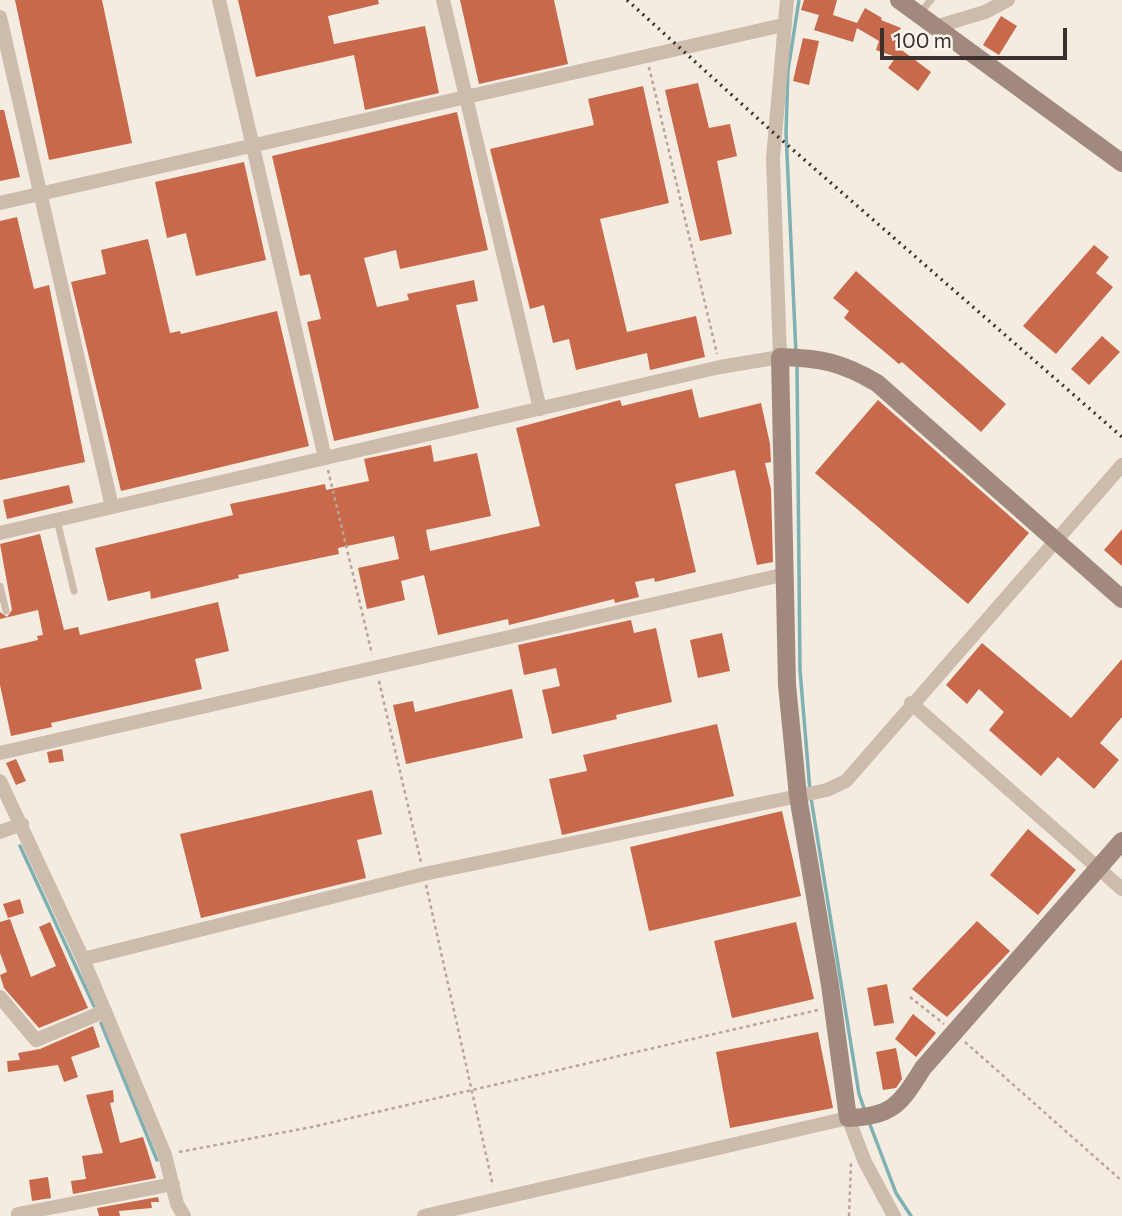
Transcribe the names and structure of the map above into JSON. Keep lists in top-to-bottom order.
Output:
{
  "scale_bar": "100 m"
}
